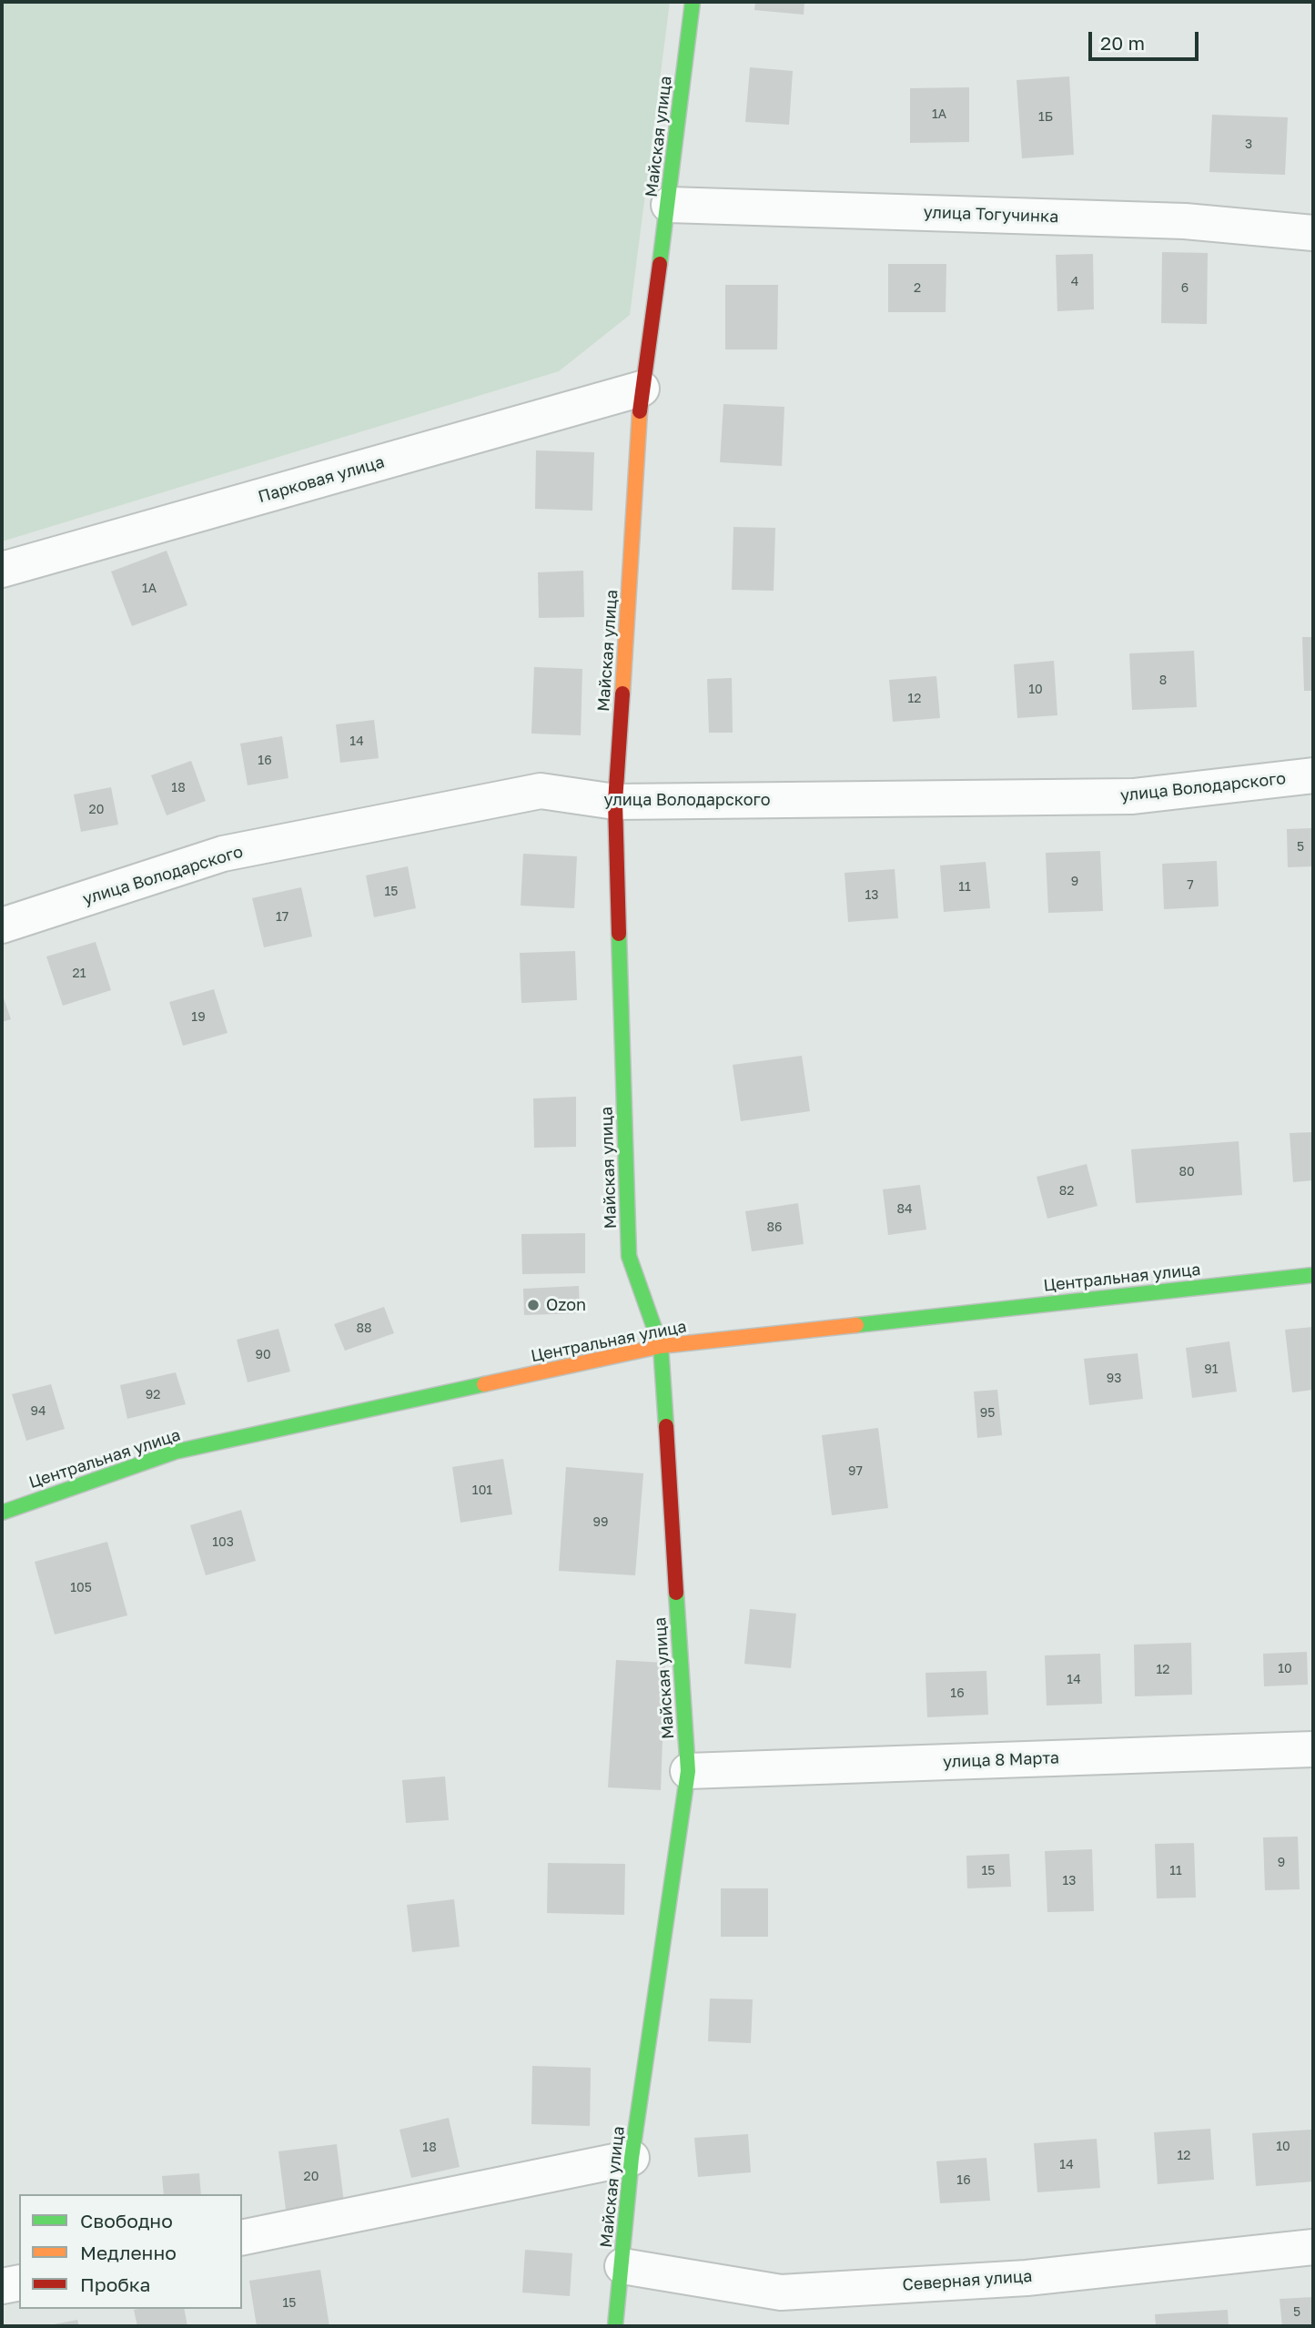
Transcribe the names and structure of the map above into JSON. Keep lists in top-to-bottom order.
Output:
{
  "streets": {
    "street": [
      "Майская улица",
      "улица Тогучинка",
      "Парковая улица",
      "улица Володарского",
      "Центральная улица",
      "улица 8 Марта",
      "Северная улица"
    ]
  },
  "crossings": [
    ["Майская улица", "улица Тогучинка"],
    ["Майская улица", "Парковая улица"],
    ["Майская улица", "улица Володарского"],
    ["Майская улица", "Центральная улица"],
    ["Майская улица", "улица 8 Марта"],
    ["Майская улица", "Северная улица"]
  ],
  "places": ["Ozon"],
  "house_numbers": [
    "1А",
    "1Б",
    "3",
    "4",
    "2",
    "6",
    "1А",
    "8",
    "10",
    "12",
    "14",
    "16",
    "18",
    "20",
    "5",
    "9",
    "7",
    "11",
    "15",
    "13",
    "17",
    "21",
    "19",
    "80",
    "82",
    "84",
    "86",
    "88",
    "90",
    "91",
    "93",
    "92",
    "94",
    "95",
    "97",
    "101",
    "99",
    "103",
    "105",
    "10",
    "12",
    "14",
    "16",
    "9",
    "15",
    "11",
    "13",
    "10",
    "18",
    "12",
    "14",
    "20",
    "16",
    "15",
    "5"
  ],
  "legend": ["Свободно", "Медленно", "Пробка"],
  "scale_bar": "20 m"
}
